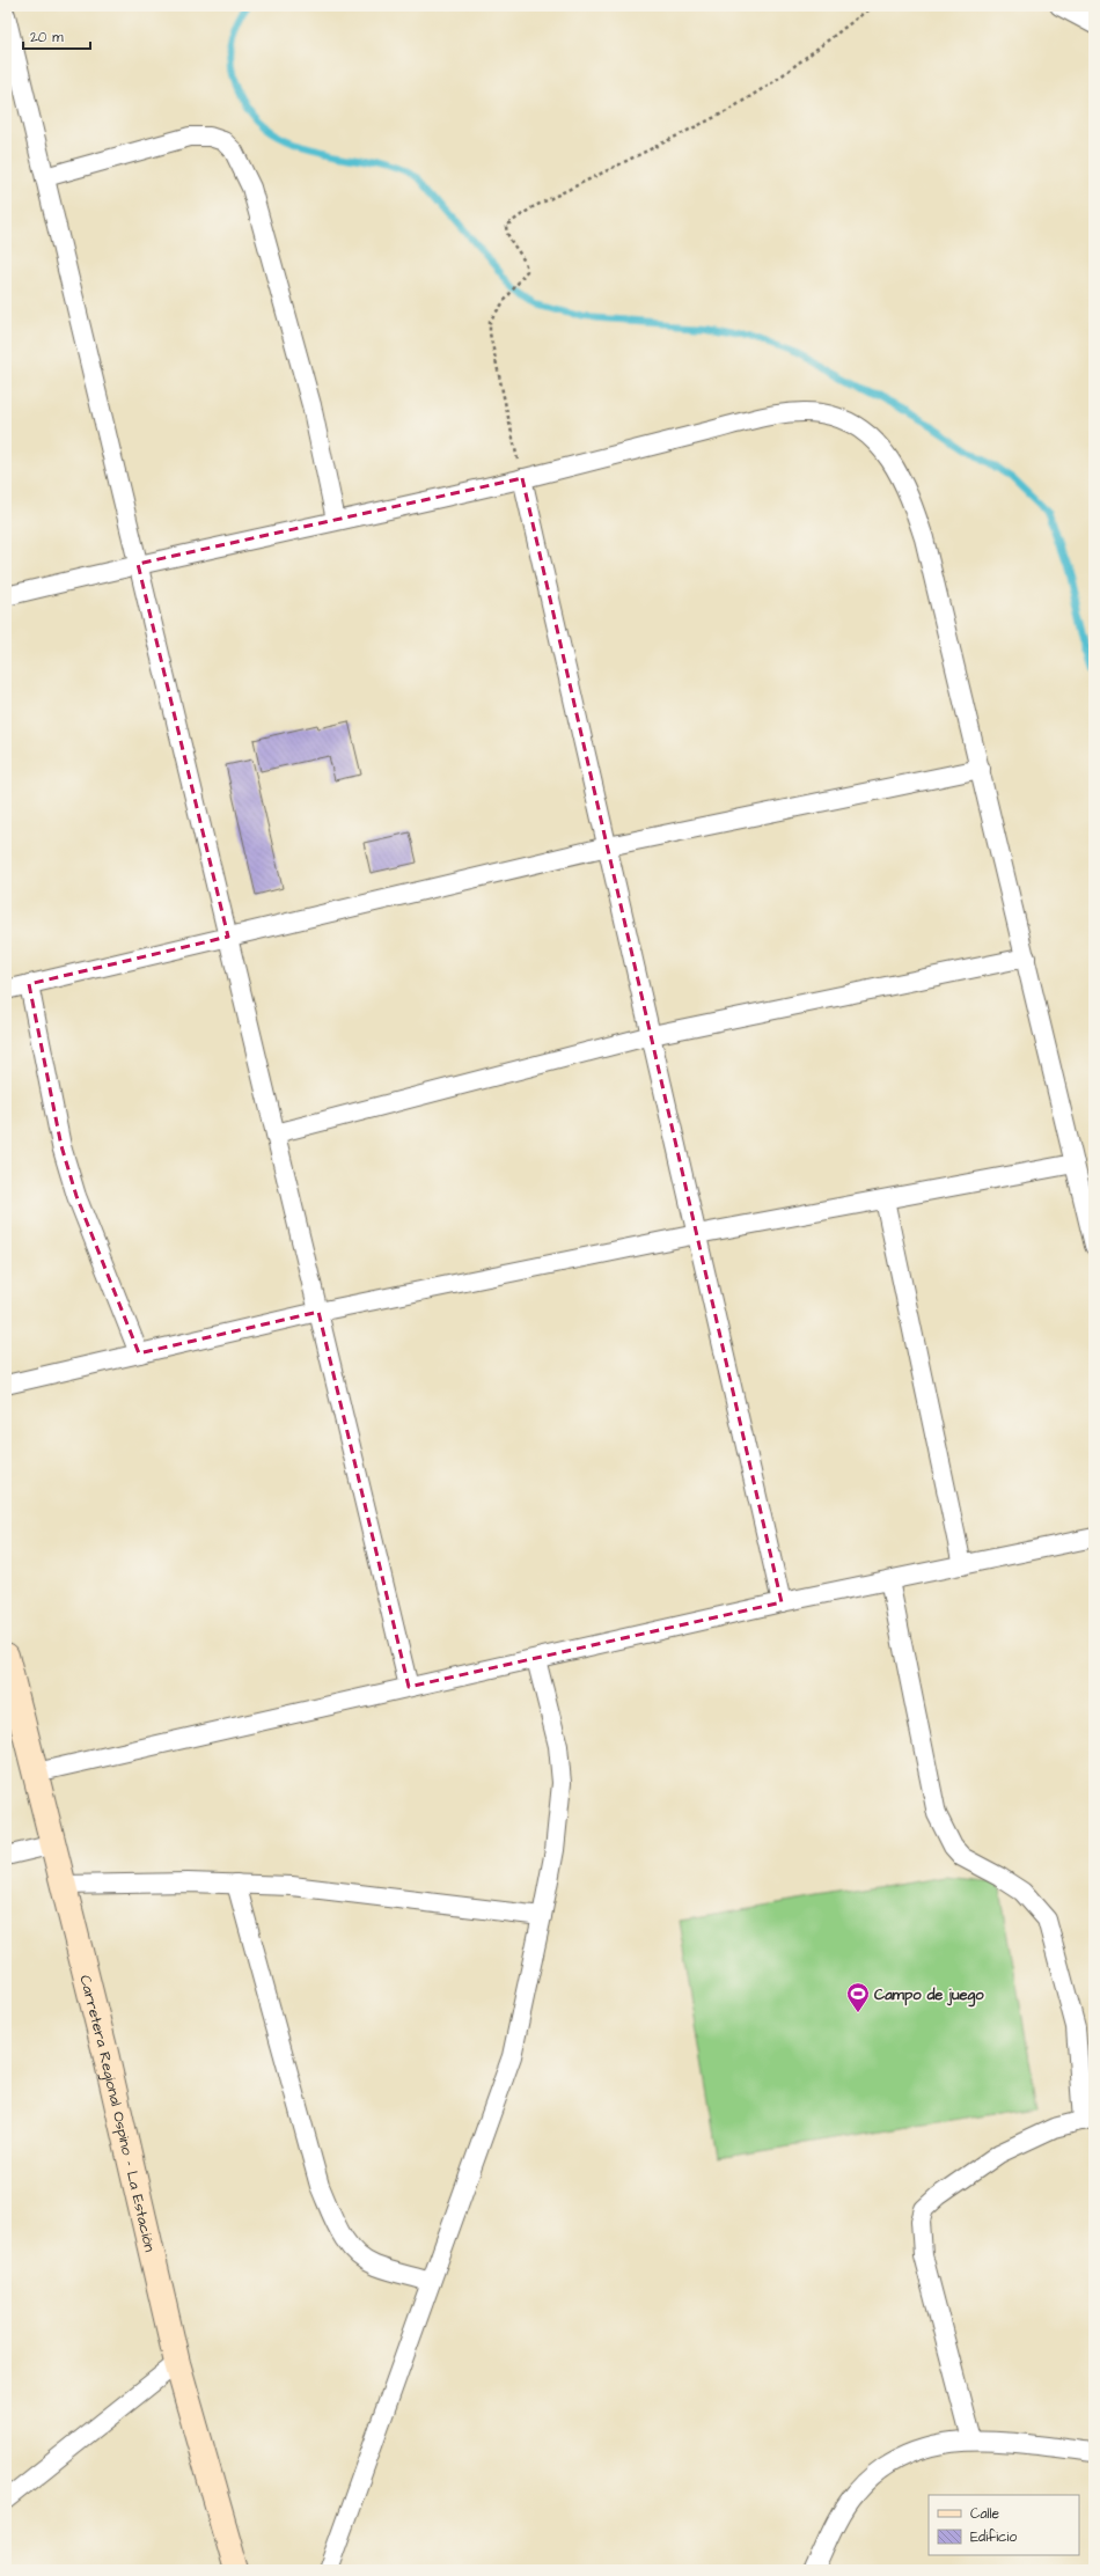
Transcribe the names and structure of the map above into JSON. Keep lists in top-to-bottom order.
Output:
{
  "streets": {
    "main road": ["Carretera Regional Ospino - La Estación"]
  },
  "places": {
    "sports": ["Campo de juego"]
  },
  "legend": ["Calle", "Edificio"],
  "scale_bar": "20 m"
}
